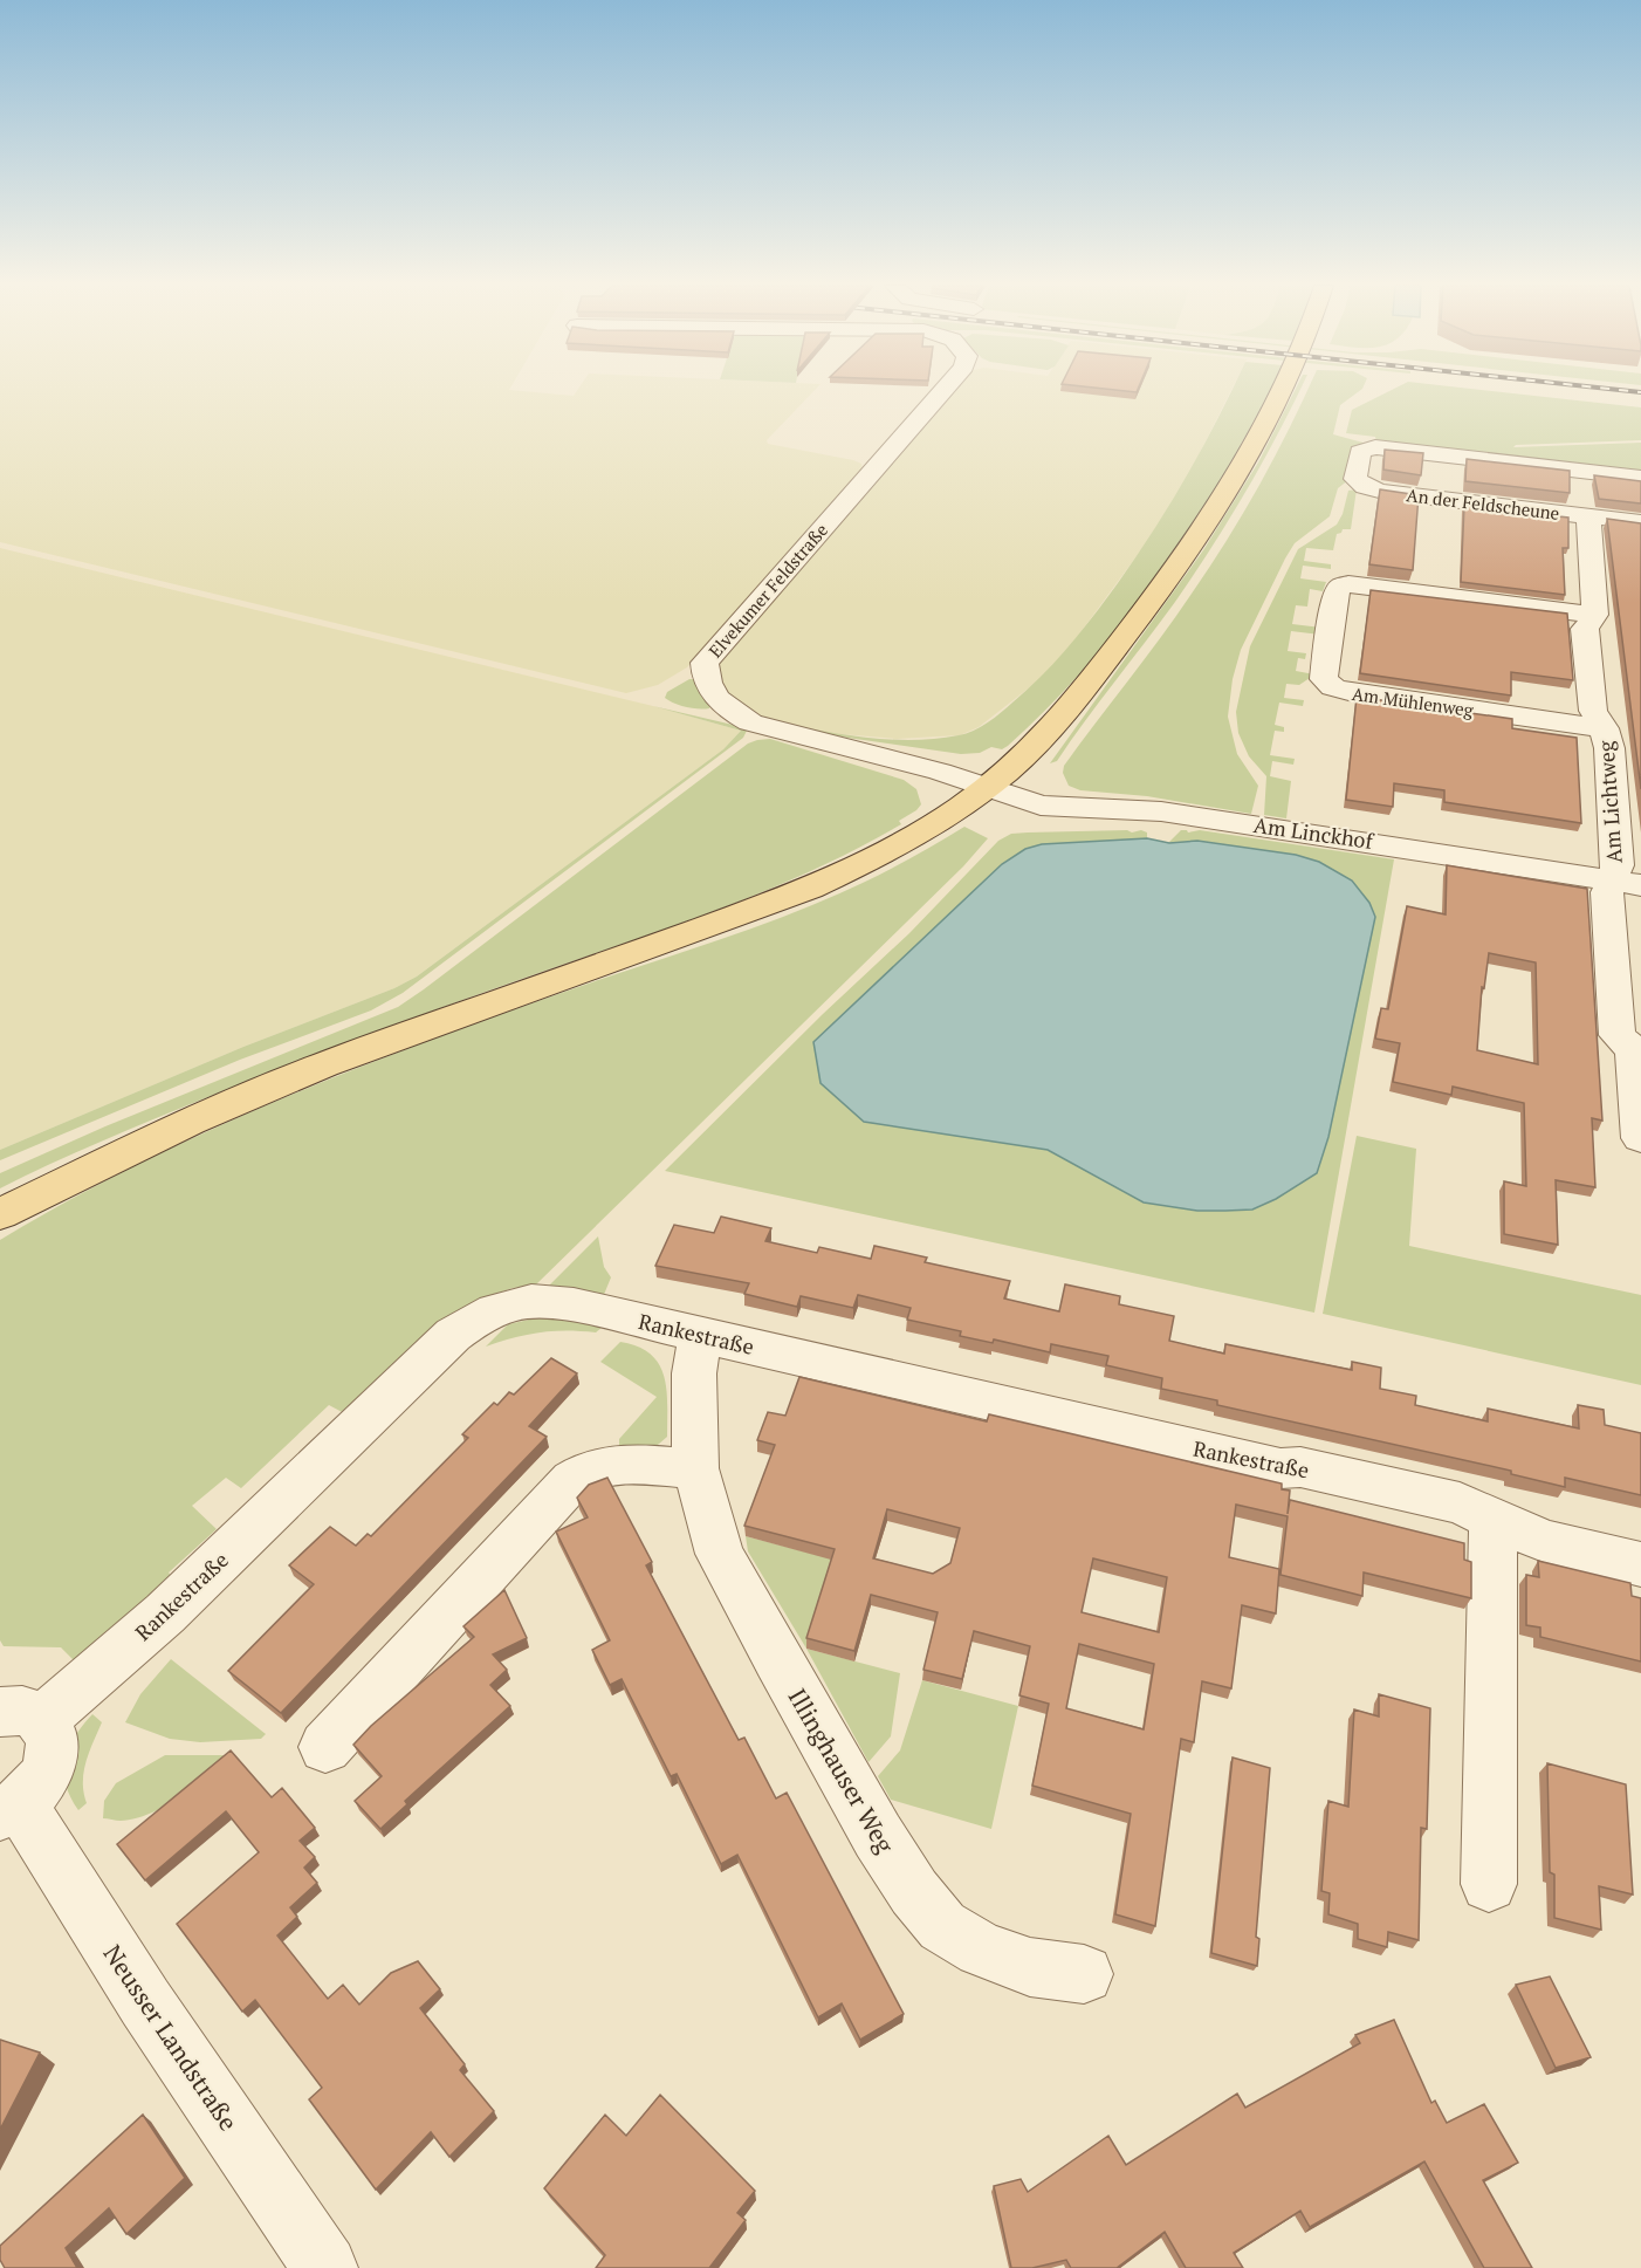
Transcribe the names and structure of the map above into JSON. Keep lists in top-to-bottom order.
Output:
{
  "streets": {
    "street": [
      "An der Feldscheune",
      "Elvekumer Feldstraße",
      "Am Mühlenweg",
      "Am Lichtweg",
      "Am Linckhof",
      "Rankestraße",
      "Illinghauser Weg",
      "Neusser Landstraße"
    ]
  },
  "crossings": [
    ["An der Feldscheune", "Am Lichtweg"],
    ["Elvekumer Feldstraße", "Am Linckhof"],
    ["Am Mühlenweg", "Am Lichtweg"],
    ["Am Lichtweg", "Am Linckhof"],
    ["Rankestraße", "Illinghauser Weg"],
    ["Rankestraße", "Neusser Landstraße"]
  ]
}
